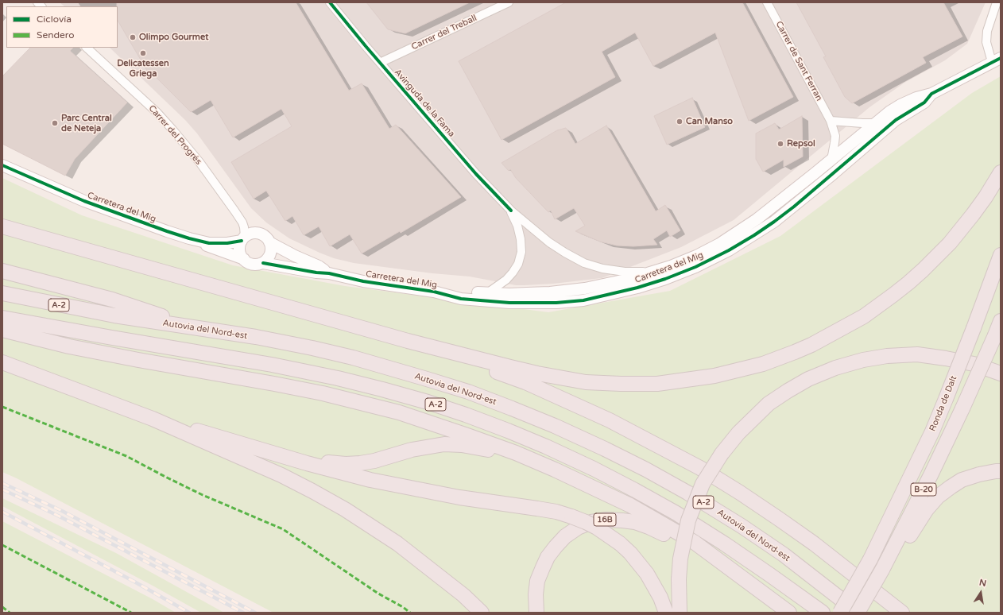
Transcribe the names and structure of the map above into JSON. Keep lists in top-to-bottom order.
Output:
{
  "streets": {
    "highway": [
      "A-2",
      "Autovia del Nord-est",
      "Ronda de Dalt",
      "B-20",
      "16B"
    ],
    "street": [
      "Carrer del Treball",
      "Carrer de Sant Ferran",
      "Avinguda de la Fama",
      "Carrer del Progrés",
      "Carretera del Mig"
    ]
  },
  "crossings": [
    ["Carrer del Treball", "Avinguda de la Fama"],
    ["Carrer de Sant Ferran", "Carretera del Mig"],
    ["Carrer del Progrés", "Carretera del Mig"],
    ["Autovia del Nord-est", "B-20"],
    ["Ronda de Dalt", "B-20"]
  ],
  "places": [
    "Olimpo Gourmet",
    "Delicatessen Griega",
    "Can Manso",
    "Parc Central de Neteja",
    "Repsol"
  ],
  "legend": ["Ciclovía", "Sendero"],
  "north": "top"
}
